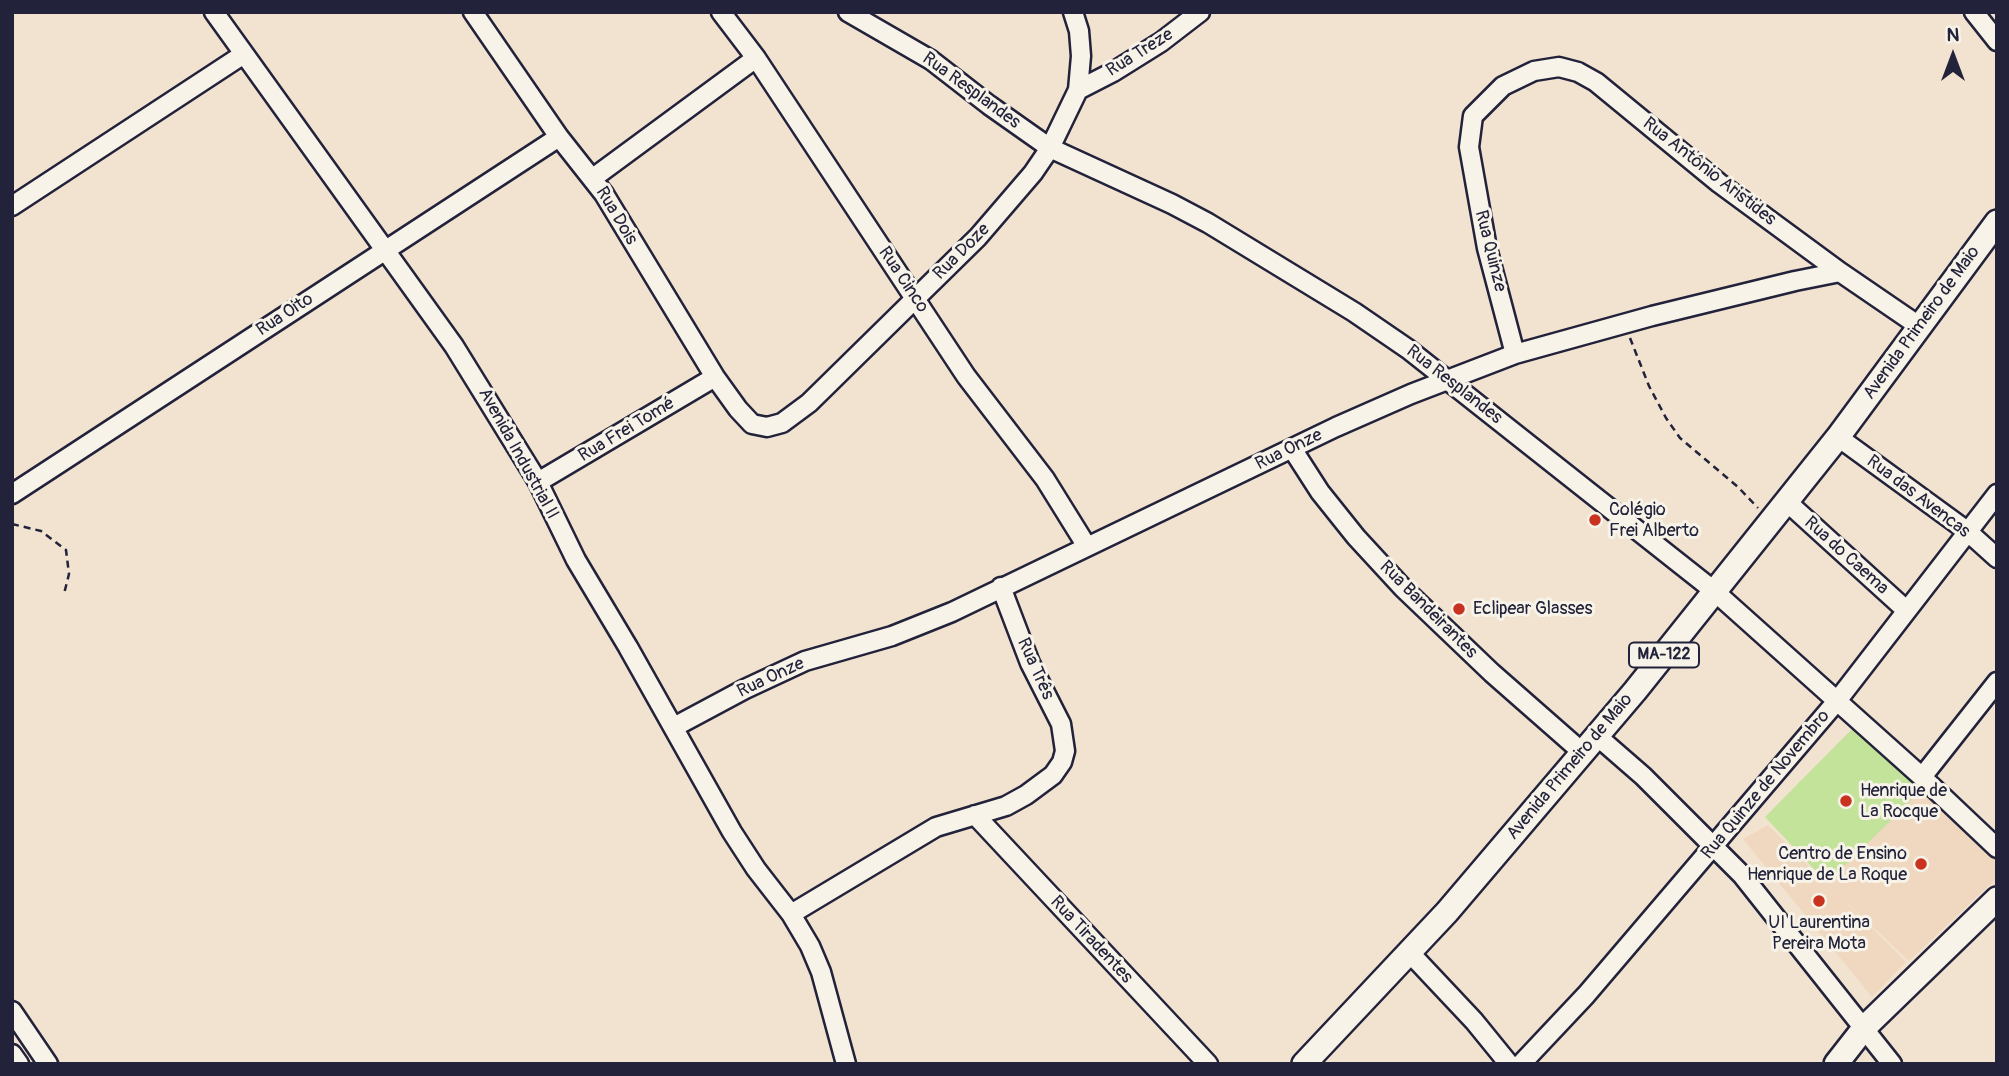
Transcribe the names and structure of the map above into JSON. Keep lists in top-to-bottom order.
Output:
{
  "streets": {
    "main road": ["Avenida Primeiro de Maio", "MA-122"],
    "street": [
      "Rua Treze",
      "Rua Resplandes",
      "Rua Antônio Aristides",
      "Rua Dois",
      "Rua Quinze",
      "Rua Doze",
      "Rua Cinco",
      "Rua Oito",
      "Rua Frei Tomé",
      "Rua Onze",
      "Avenida Industrial II",
      "Rua das Avencas",
      "Rua do Caema",
      "Rua Bandeirantes",
      "Rua Três",
      "Rua Quinze de Novembro",
      "Rua Tiradentes"
    ]
  },
  "crossings": [
    ["Rua Treze", "Rua Doze"],
    ["Rua Resplandes", "Rua Doze"],
    ["Rua Resplandes", "Avenida Primeiro de Maio"],
    ["Rua Resplandes", "Rua Onze"],
    ["Rua Resplandes", "Rua Quinze de Novembro"],
    ["Rua Antônio Aristides", "Rua Quinze"],
    ["Rua Antônio Aristides", "Rua Onze"],
    ["Rua Dois", "Rua Doze"],
    ["Rua Dois", "Rua Oito"],
    ["Rua Dois", "Rua Frei Tomé"],
    ["Rua Quinze", "Rua Onze"],
    ["Rua Doze", "Rua Cinco"],
    ["Rua Cinco", "Rua Onze"],
    ["Rua Oito", "Avenida Industrial II"],
    ["Avenida Primeiro de Maio", "Rua das Avencas"],
    ["Avenida Primeiro de Maio", "Rua do Caema"],
    ["Avenida Primeiro de Maio", "Rua Bandeirantes"],
    ["Rua Frei Tomé", "Avenida Industrial II"],
    ["Rua Onze", "Avenida Industrial II"],
    ["Rua Onze", "Rua Bandeirantes"],
    ["Rua Onze", "Rua Três"],
    ["Rua das Avencas", "Rua Quinze de Novembro"],
    ["Rua do Caema", "Rua Quinze de Novembro"],
    ["Rua Bandeirantes", "Rua Quinze de Novembro"],
    ["Rua Três", "Rua Tiradentes"]
  ],
  "places": [
    "Colégio Frei Alberto",
    "Eclipear Glasses",
    "Henrique de La Rocque",
    "Centro de Ensino Henrique de La Roque",
    "UI Laurentina Pereira Mota"
  ],
  "north": "top"
}
